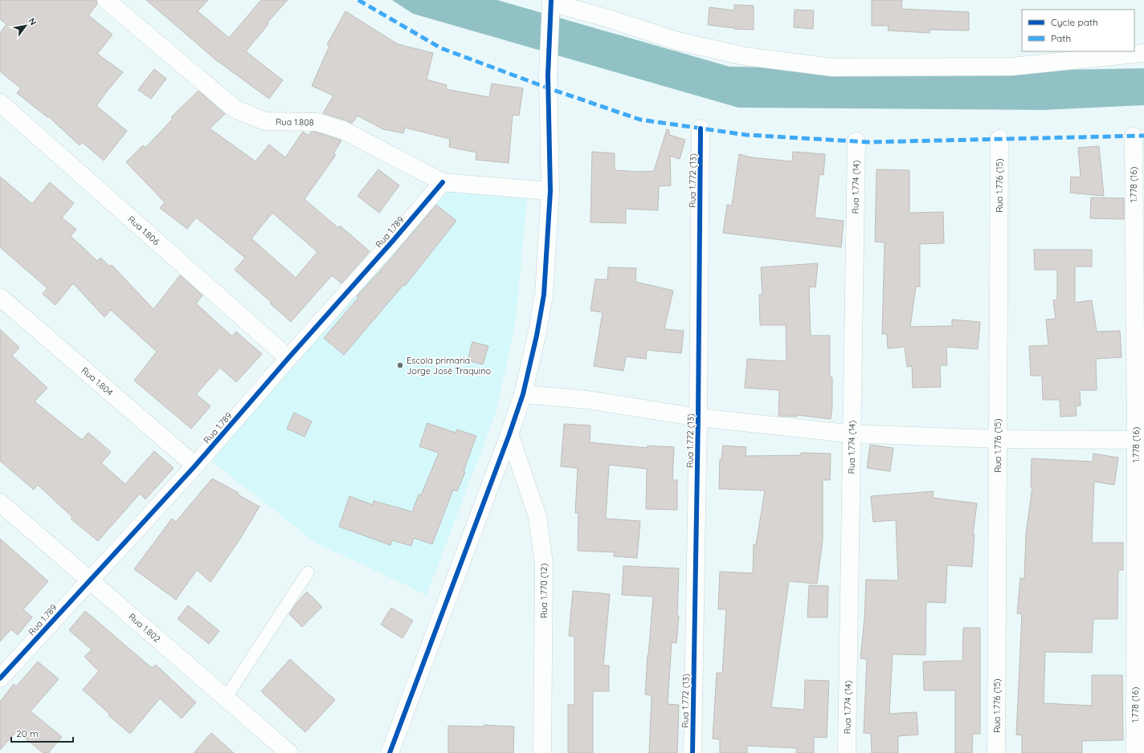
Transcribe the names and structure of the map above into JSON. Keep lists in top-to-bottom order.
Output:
{
  "streets": {
    "street": [
      "Rua 1.808",
      "Rua 1.772 (13)",
      "1.778 (16)",
      "Rua 1.776 (15)",
      "Rua 1.774 (14)",
      "Rua 1.806",
      "Rua 1.789",
      "Rua 1.804",
      "Rua 1.770 (12)",
      "Rua 1.802"
    ]
  },
  "crossings": [
    ["Rua 1.808", "Rua 1.789"],
    ["Rua 1.806", "Rua 1.789"],
    ["Rua 1.789", "Rua 1.804"],
    ["Rua 1.789", "Rua 1.802"]
  ],
  "places": ["Escola primaria Jorge José Traquino"],
  "legend": ["Cycle path", "Path"],
  "scale_bar": "20 m",
  "north": "top right"
}
